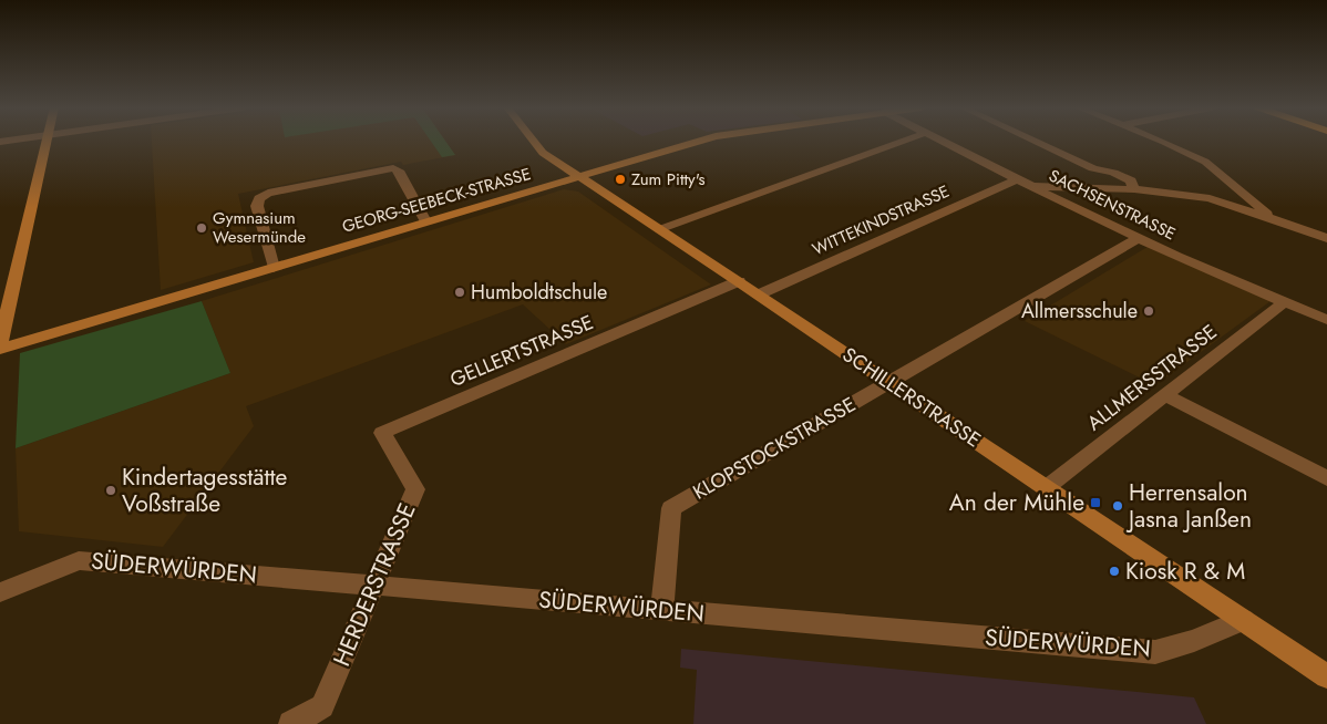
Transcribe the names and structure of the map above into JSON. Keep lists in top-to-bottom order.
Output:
{
  "streets": {
    "street": [
      "GEORG-SEEBECK-STRASSE",
      "SACHSENSTRASSE",
      "WITTEKINDSTRASSE",
      "GELLERTSTRASSE",
      "ALLMERSSTRASSE",
      "SCHILLERSTRASSE",
      "KLOPSTOCKSTRASSE",
      "SÜDERWÜRDEN",
      "HERDERSTRASSE"
    ]
  },
  "crossings": [
    ["GEORG-SEEBECK-STRASSE", "SCHILLERSTRASSE"],
    ["SACHSENSTRASSE", "WITTEKINDSTRASSE"],
    ["SACHSENSTRASSE", "ALLMERSSTRASSE"],
    ["SACHSENSTRASSE", "KLOPSTOCKSTRASSE"],
    ["WITTEKINDSTRASSE", "SCHILLERSTRASSE"],
    ["GELLERTSTRASSE", "SCHILLERSTRASSE"],
    ["GELLERTSTRASSE", "HERDERSTRASSE"],
    ["ALLMERSSTRASSE", "SCHILLERSTRASSE"],
    ["SCHILLERSTRASSE", "KLOPSTOCKSTRASSE"],
    ["SCHILLERSTRASSE", "SÜDERWÜRDEN"],
    ["KLOPSTOCKSTRASSE", "SÜDERWÜRDEN"],
    ["SÜDERWÜRDEN", "HERDERSTRASSE"]
  ],
  "places": {
    "other": [
      "Zum Pitty's",
      "Gymnasium Wesermünde",
      "Humboldtschule",
      "Allmersschule",
      "Kindertagesstätte Voßstraße",
      "Herrensalon Jasna Janßen",
      "Kiosk R & M"
    ],
    "transit": ["An der Mühle"]
  }
}
